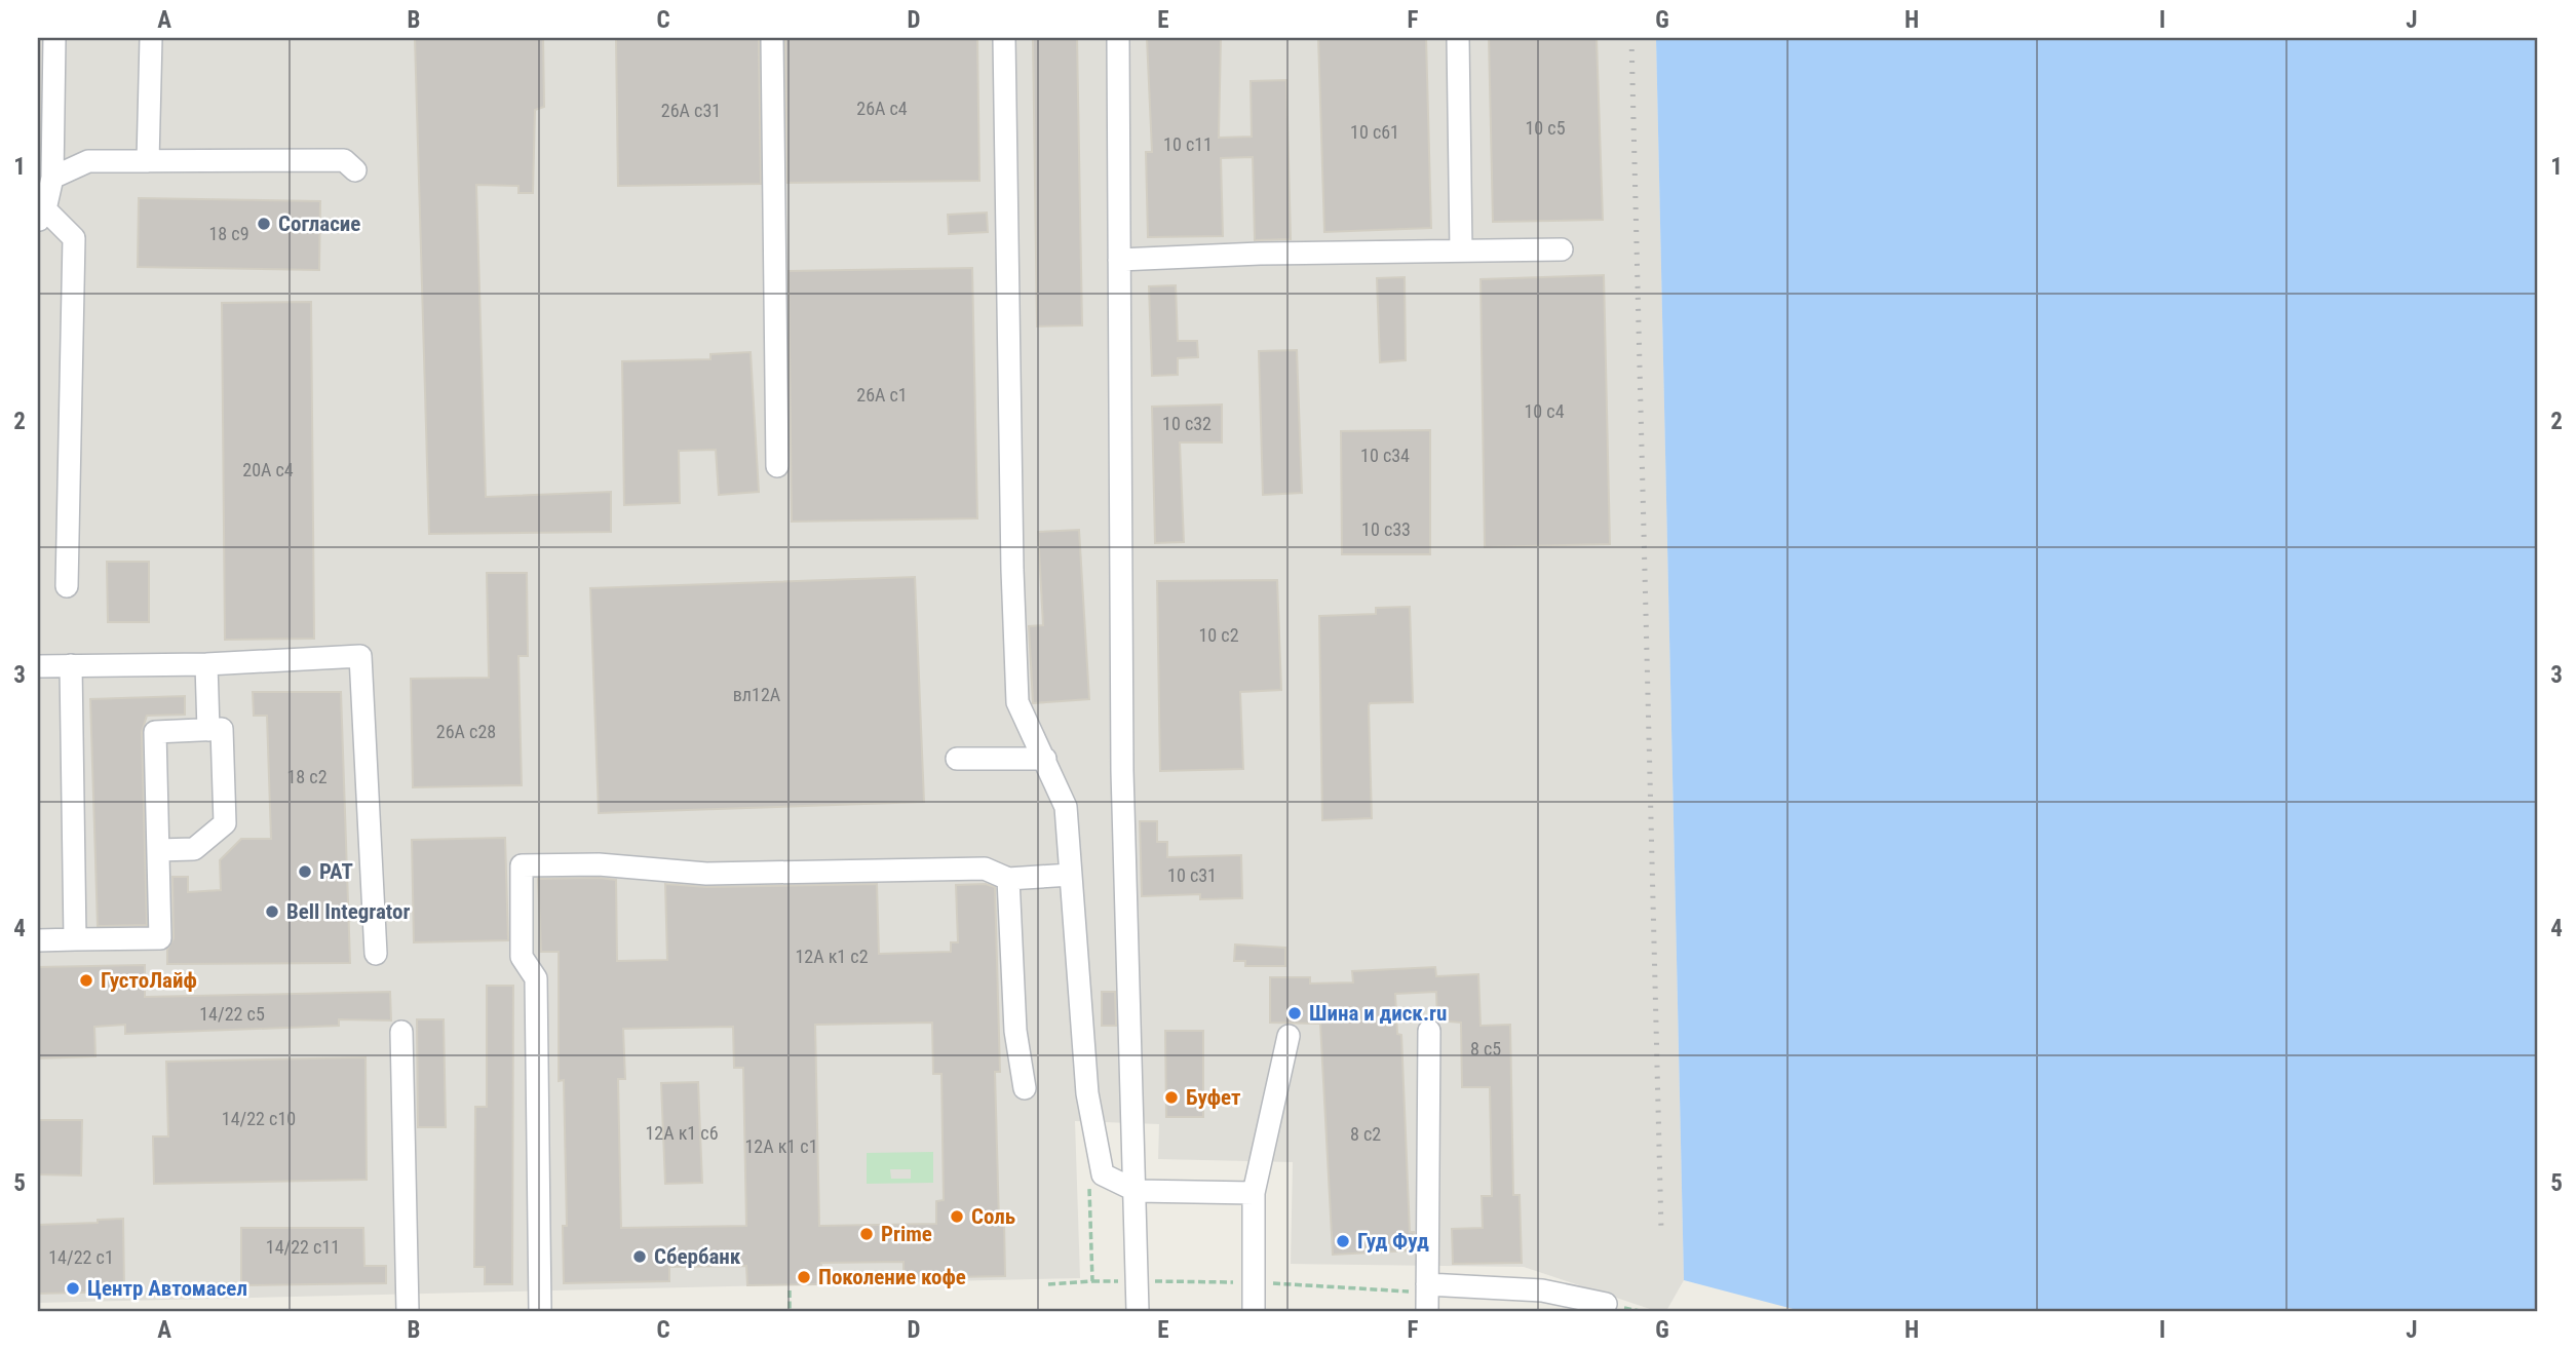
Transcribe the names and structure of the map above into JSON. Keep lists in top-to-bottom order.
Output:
{
  "places": [
    "Согласие",
    "РАТ",
    "Bell Integrator",
    "ГустоЛайф",
    "Шина и диск.ru",
    "Буфет",
    "Соль",
    "Prime",
    "Гуд Фуд",
    "Сбербанк",
    "Поколение кофе",
    "Центр Автомасел"
  ],
  "house_numbers": [
    "26А с4",
    "26А с31",
    "10 с5",
    "10 с61",
    "10 с11",
    "18 с9",
    "26А с1",
    "10 с4",
    "10 с32",
    "10 с34",
    "20А с4",
    "10 с33",
    "10 с2",
    "вл12А",
    "26А с28",
    "18 с2",
    "10 с31",
    "12А к1 с2",
    "14/22 с5",
    "8 с5",
    "14/22 с10",
    "12А к1 с6",
    "8 с2",
    "12А к1 с1",
    "14/22 с11",
    "14/22 с1"
  ],
  "grid": {
    "columns": [
      "A",
      "B",
      "C",
      "D",
      "E",
      "F",
      "G",
      "H",
      "I",
      "J"
    ],
    "rows": [
      "1",
      "2",
      "3",
      "4",
      "5"
    ]
  }
}
